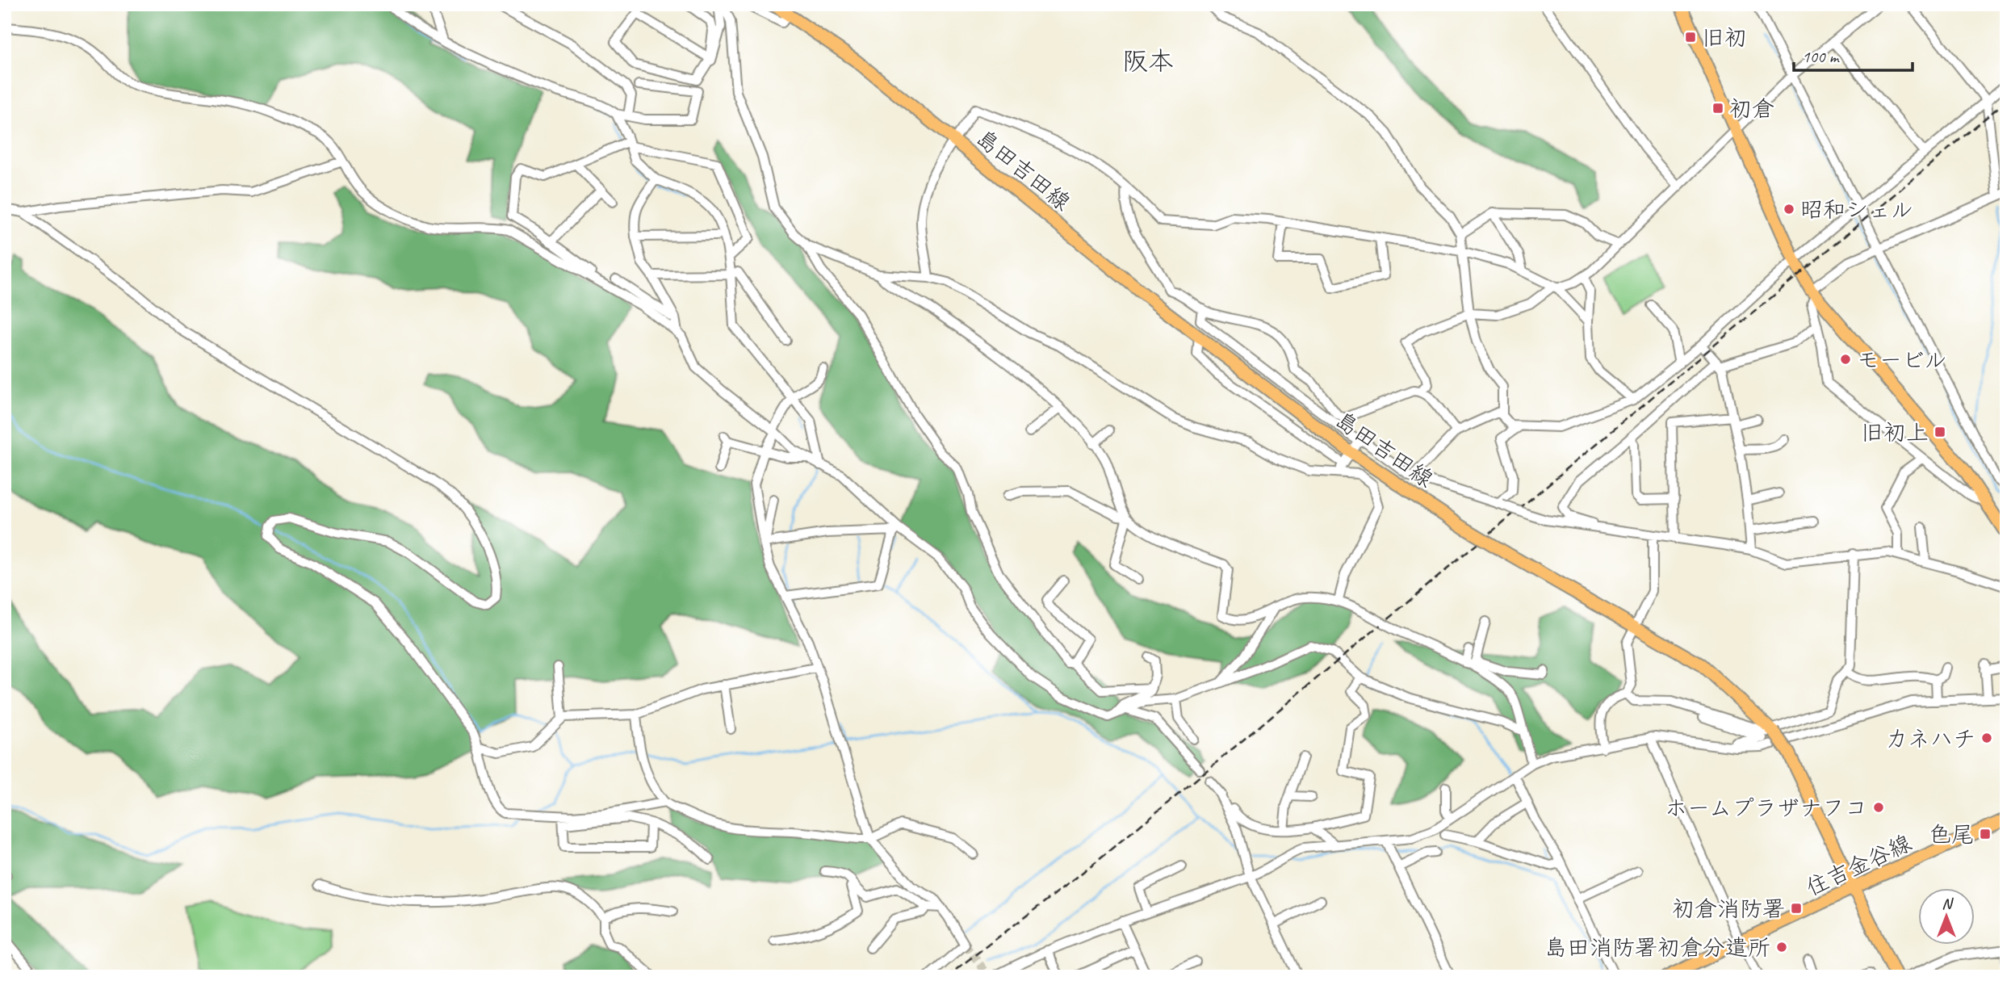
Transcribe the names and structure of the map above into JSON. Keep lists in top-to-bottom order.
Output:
{
  "streets": {
    "main road": ["島田吉田線", "住吉金谷線"]
  },
  "crossings": [
    ["島田吉田線", "住吉金谷線"]
  ],
  "districts": ["阪本"],
  "places": {
    "transit": [
      "旧初",
      "初倉",
      "旧初上",
      "色尾",
      "初倉消防署"
    ],
    "other": [
      "昭和シェル",
      "モービル",
      "カネハチ",
      "ホームプラザナフコ",
      "島田消防署初倉分遣所"
    ]
  },
  "scale_bar": "100 m",
  "north": "top"
}
